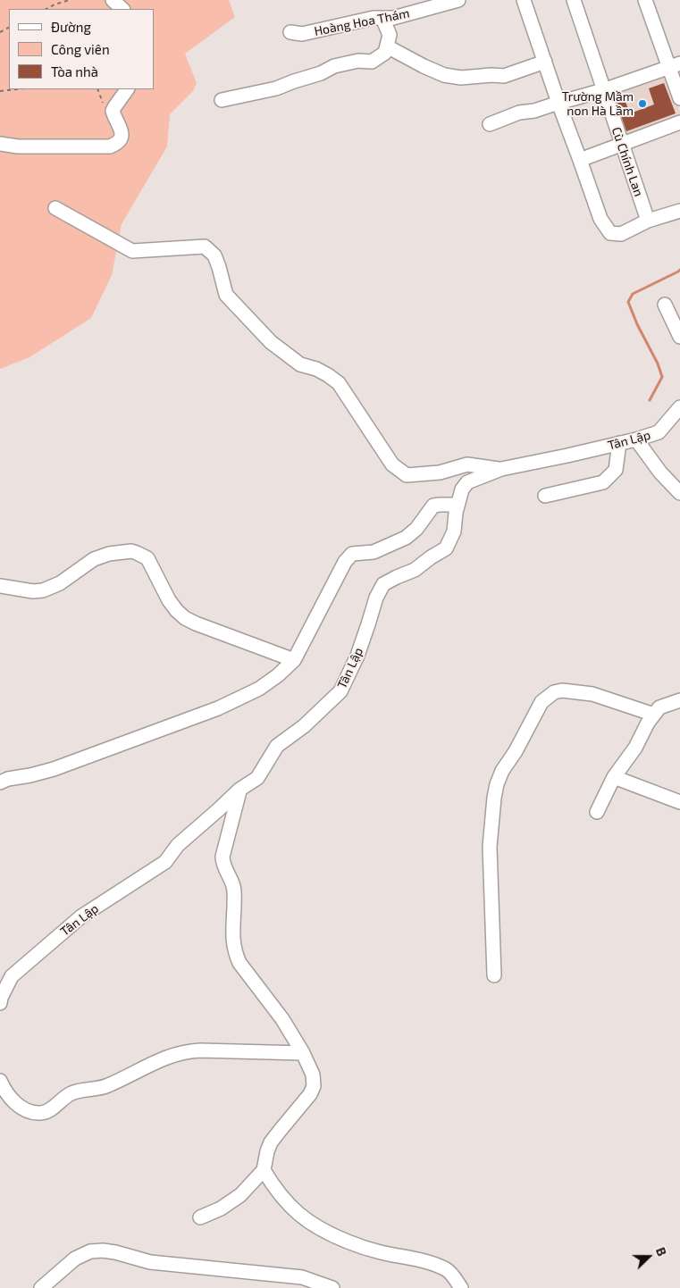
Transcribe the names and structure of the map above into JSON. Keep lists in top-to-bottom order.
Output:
{
  "streets": {
    "street": ["Hoàng Hoa Thám", "Cù Chính Lan", "Tân Lập"]
  },
  "places": ["Trường Mầm non Hà Lầm"],
  "legend": ["Đường", "Công viên", "Tòa nhà"],
  "north": "right"
}
